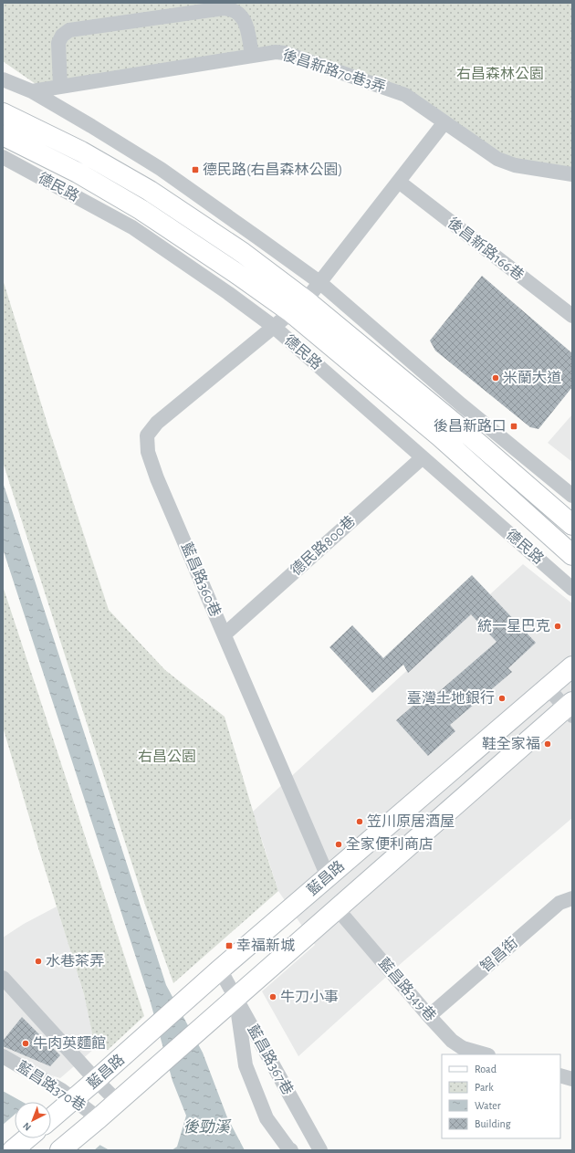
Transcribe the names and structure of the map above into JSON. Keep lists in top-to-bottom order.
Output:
{
  "streets": {
    "street": [
      "後昌新路70巷3弄",
      "德民路",
      "後昌新路166巷",
      "德民路800巷",
      "藍昌路360巷",
      "藍昌路",
      "智昌街",
      "藍昌路349巷",
      "藍昌路367巷",
      "藍昌路370巷"
    ]
  },
  "crossings": [
    ["後昌新路70巷3弄", "藍昌路360巷"],
    ["德民路", "德民路800巷"],
    ["德民路", "藍昌路360巷"],
    ["後昌新路166巷", "藍昌路360巷"],
    ["德民路800巷", "藍昌路360巷"],
    ["藍昌路360巷", "藍昌路"],
    ["藍昌路", "藍昌路349巷"],
    ["藍昌路", "藍昌路367巷"],
    ["藍昌路", "藍昌路370巷"],
    ["智昌街", "藍昌路349巷"]
  ],
  "water": ["後勁溪"],
  "parks": ["右昌森林公園", "右昌公園"],
  "places": {
    "transit": ["德民路(右昌森林公園)", "後昌新路口", "幸福新城"],
    "other": [
      "米蘭大道",
      "統一星巴克",
      "臺灣土地銀行",
      "鞋全家福",
      "笠川原居酒屋",
      "全家便利商店",
      "水巷茶弄",
      "牛刀小事",
      "牛肉英麵館"
    ]
  },
  "legend": [
    "Road",
    "Park",
    "Water",
    "Building"
  ],
  "north": "bottom left"
}
